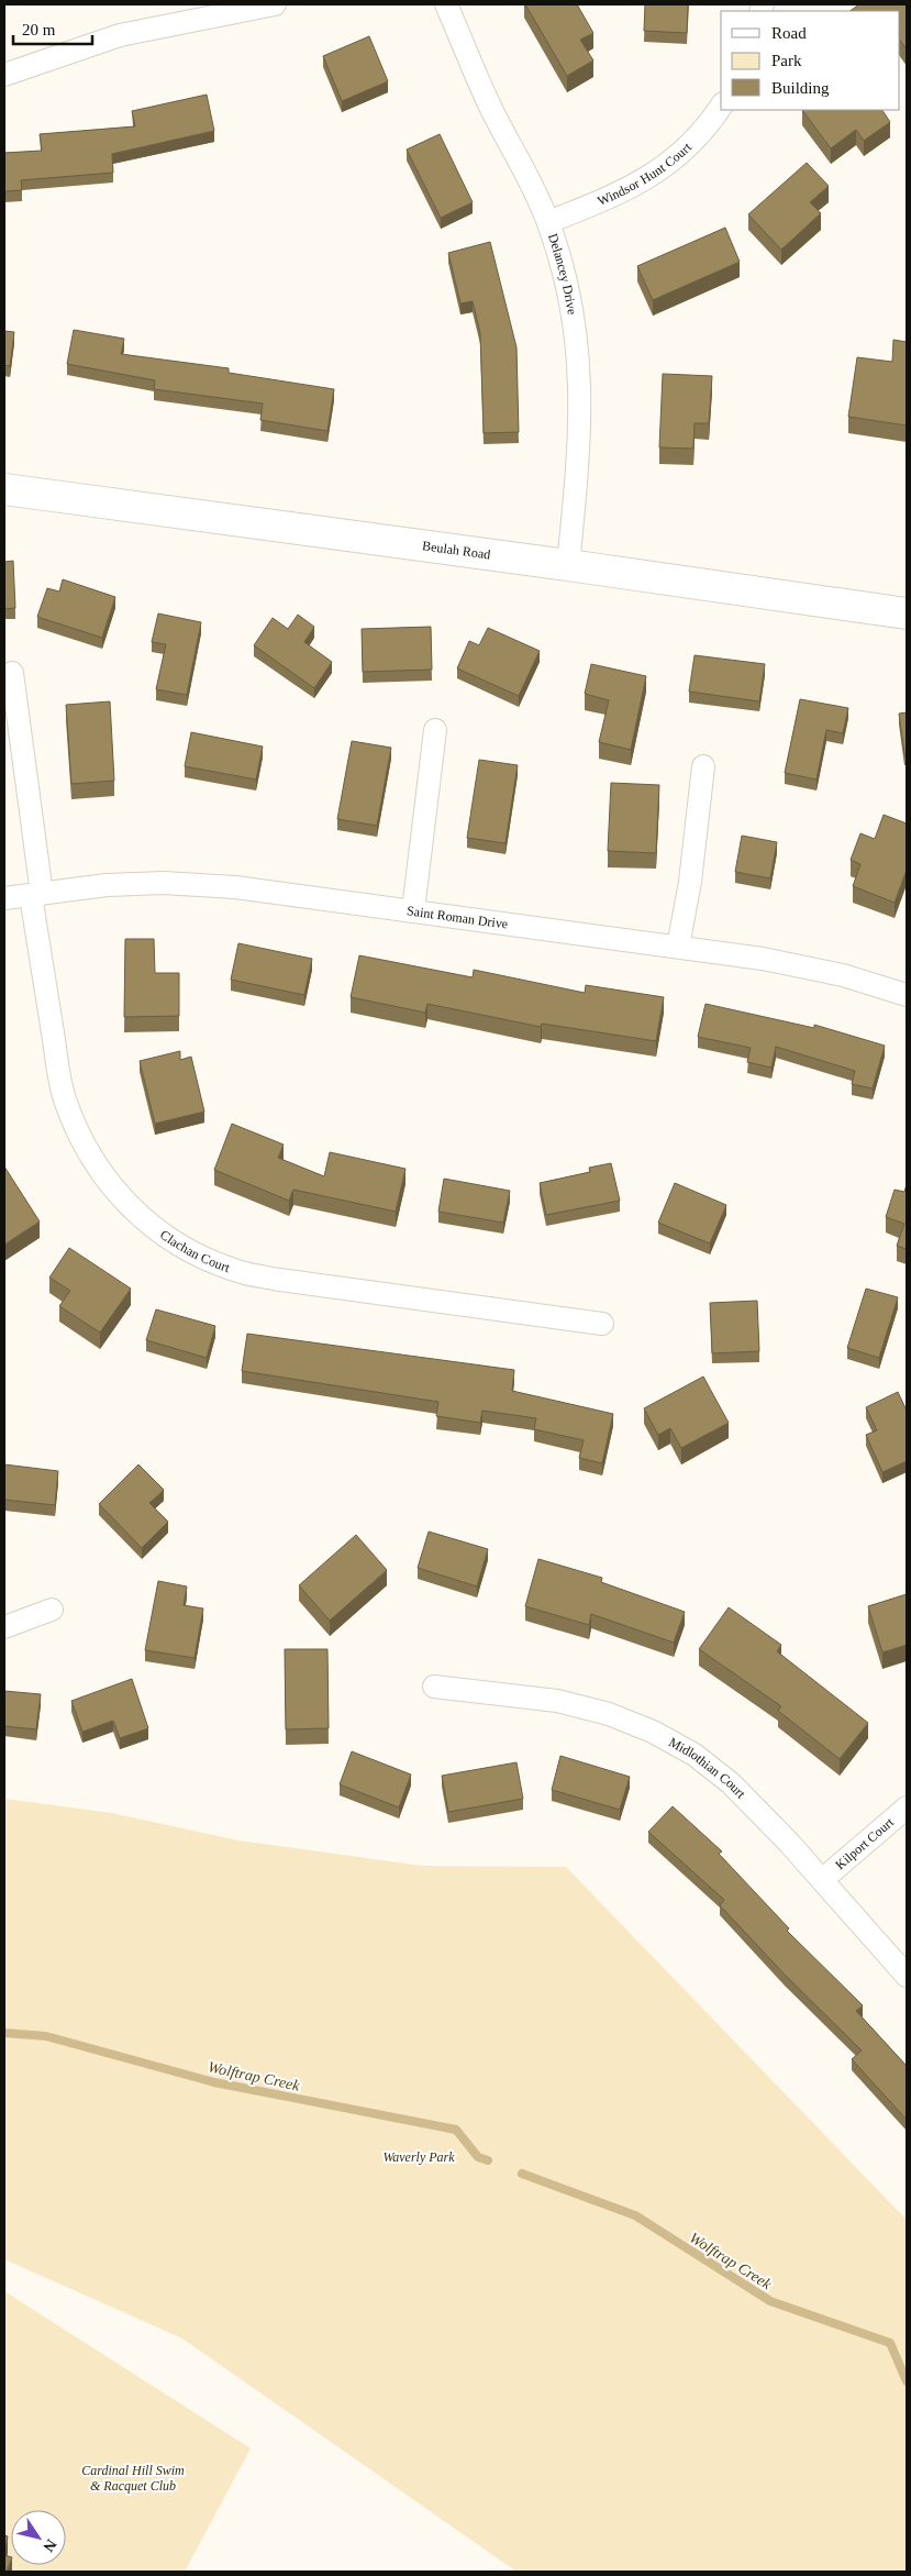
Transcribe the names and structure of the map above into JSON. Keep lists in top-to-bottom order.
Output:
{
  "streets": {
    "main road": ["Beulah Road"],
    "street": [
      "Windsor Hunt Court",
      "Delancey Drive",
      "Saint Roman Drive",
      "Clachan Court",
      "Midlothian Court",
      "Kilport Court"
    ]
  },
  "crossings": [
    ["Windsor Hunt Court", "Delancey Drive"],
    ["Delancey Drive", "Beulah Road"],
    ["Saint Roman Drive", "Clachan Court"],
    ["Midlothian Court", "Kilport Court"]
  ],
  "water": ["Wolftrap Creek"],
  "parks": ["Waverly Park", "Cardinal Hill Swim & Racquet Club"],
  "legend": ["Road", "Park", "Building"],
  "scale_bar": "20 m",
  "north": "bottom right"
}
